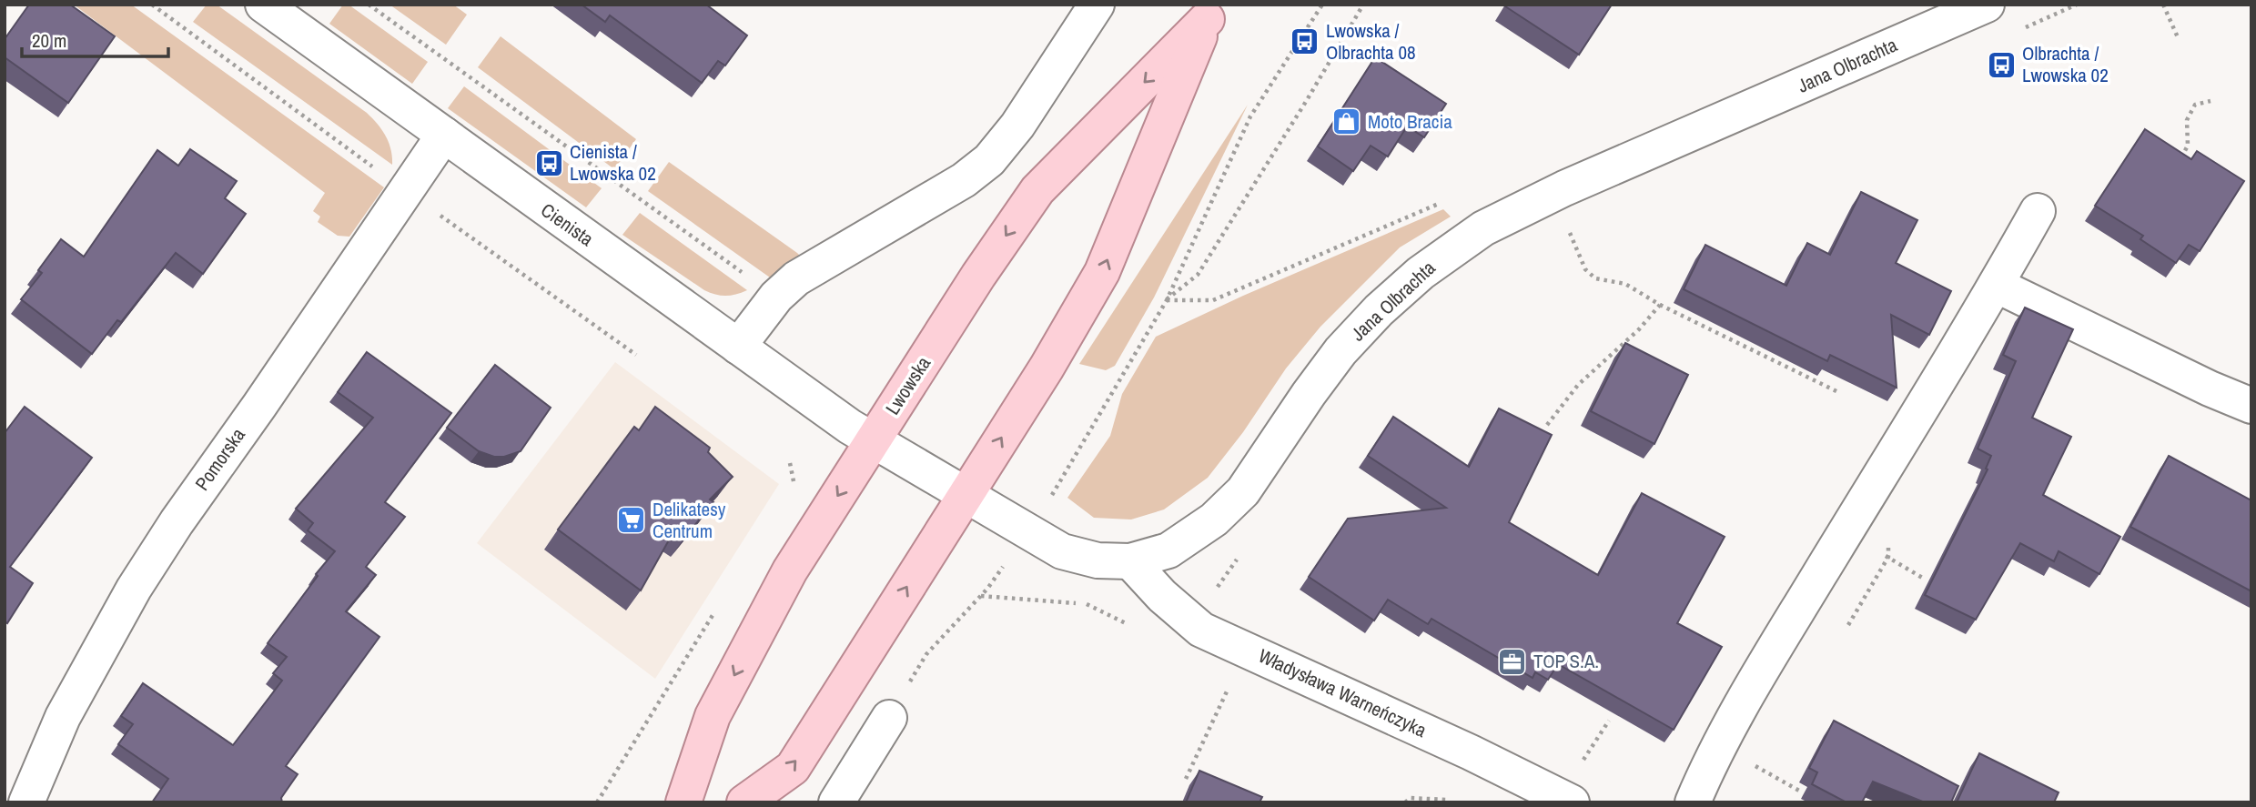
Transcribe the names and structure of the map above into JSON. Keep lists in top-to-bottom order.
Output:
{
  "streets": {
    "main road": ["Lwowska"],
    "street": [
      "Jana Olbrachta",
      "Cienista",
      "Pomorska",
      "Władysława Warneńczyka"
    ]
  },
  "crossings": [
    ["Jana Olbrachta", "Cienista"],
    ["Jana Olbrachta", "Lwowska"],
    ["Jana Olbrachta", "Władysława Warneńczyka"],
    ["Cienista", "Lwowska"],
    ["Cienista", "Pomorska"]
  ],
  "places": {
    "bus stop": ["Lwowska / Olbrachta 08", "Olbrachta / Lwowska 02", "Cienista / Lwowska 02"],
    "shop": ["Moto Bracia"],
    "supermarket": ["Delikatesy Centrum"],
    "office": ["TOP S.A."]
  },
  "scale_bar": "20 m"
}
